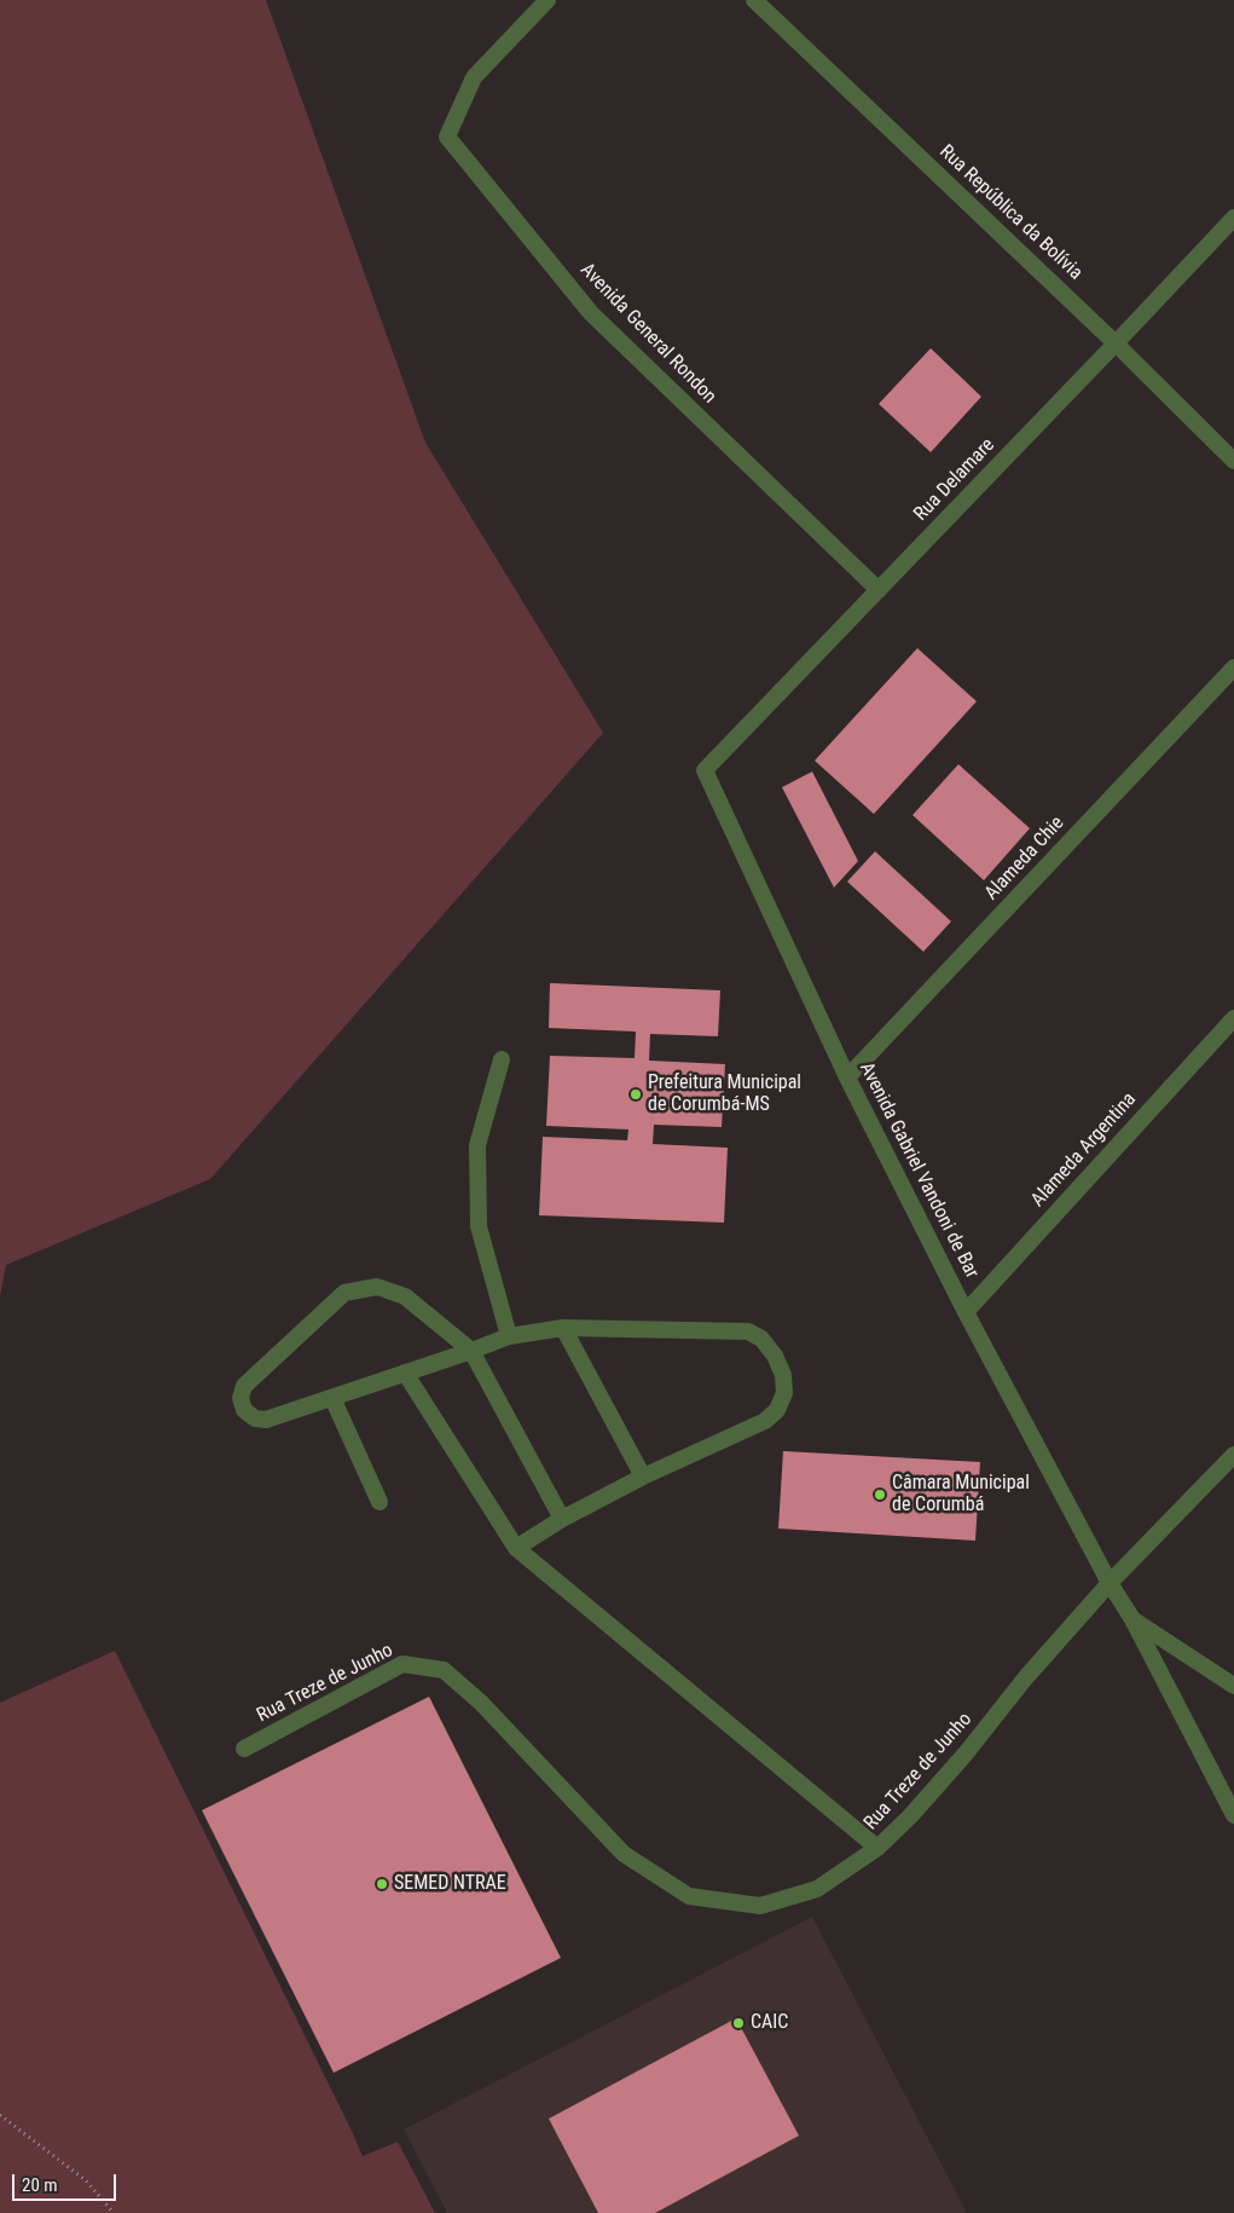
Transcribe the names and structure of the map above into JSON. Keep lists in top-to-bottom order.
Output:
{
  "streets": {
    "street": [
      "Rua República da Bolívia",
      "Avenida General Rondon",
      "Rua Delamare",
      "Alameda Chie",
      "Alameda Argentina",
      "Avenida Gabriel Vandoni de Bar",
      "Rua Treze de Junho"
    ]
  },
  "crossings": [
    ["Rua República da Bolívia", "Rua Delamare"],
    ["Avenida General Rondon", "Rua Delamare"],
    ["Rua Delamare", "Avenida Gabriel Vandoni de Bar"],
    ["Alameda Chie", "Avenida Gabriel Vandoni de Bar"],
    ["Alameda Argentina", "Avenida Gabriel Vandoni de Bar"],
    ["Avenida Gabriel Vandoni de Bar", "Rua Treze de Junho"]
  ],
  "places": [
    "Prefeitura Municipal de Corumbá-MS",
    "Câmara Municipal de Corumbá",
    "SEMED NTRAE",
    "CAIC"
  ],
  "scale_bar": "20 m"
}
